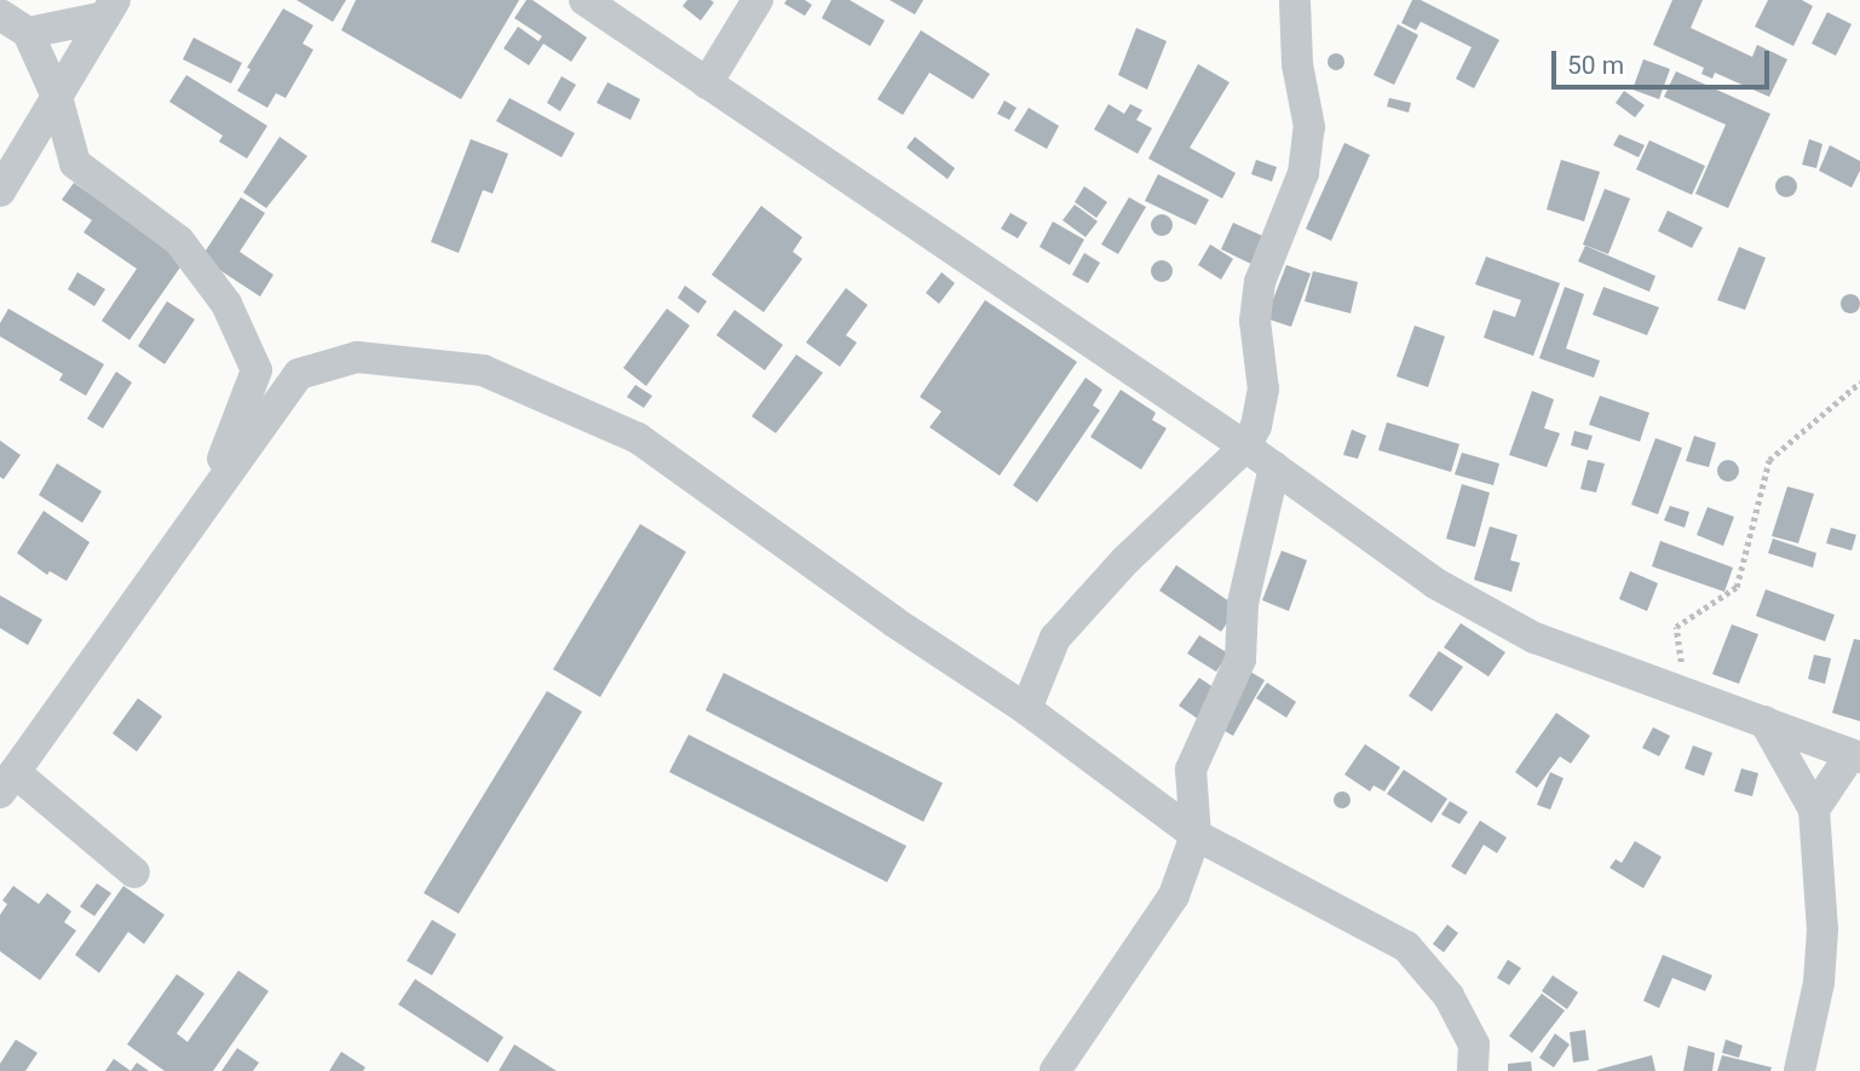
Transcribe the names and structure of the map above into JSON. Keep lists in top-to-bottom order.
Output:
{
  "scale_bar": "50 m"
}
